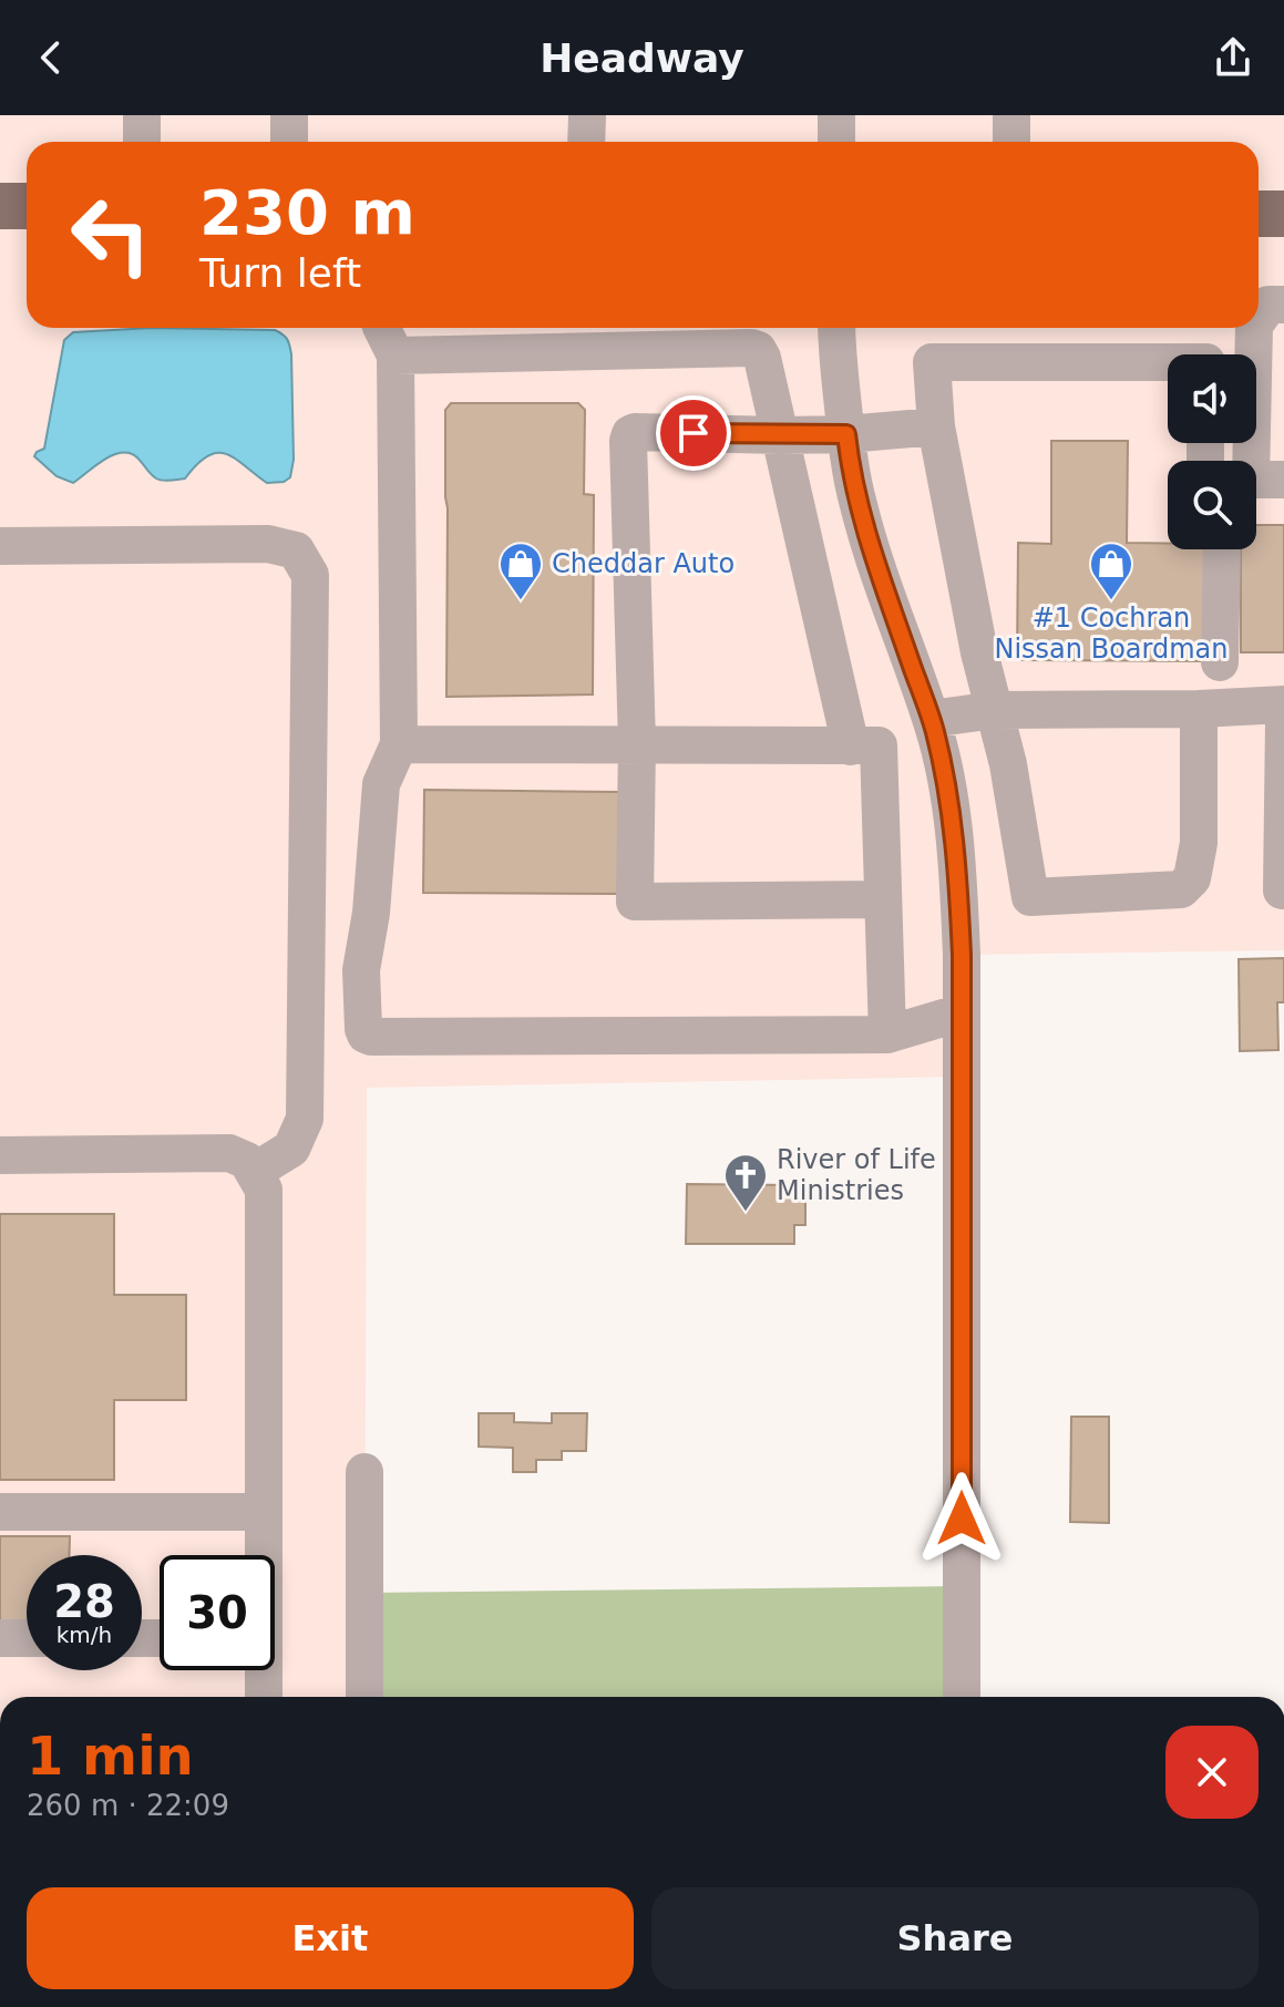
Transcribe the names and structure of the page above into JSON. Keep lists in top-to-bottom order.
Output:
{
  "places": {
    "shop": ["Cheddar Auto", "#1 Cochran Nissan Boardman"],
    "church": ["River of Life Ministries"]
  },
  "page": {
    "header": "Headway",
    "turn": ["230 m", "Turn left"],
    "speed": "28 km/h",
    "limit": "30",
    "heading": ["1 min", "260 m · 22:09"],
    "buttons": ["Exit", "Share"]
  }
}
